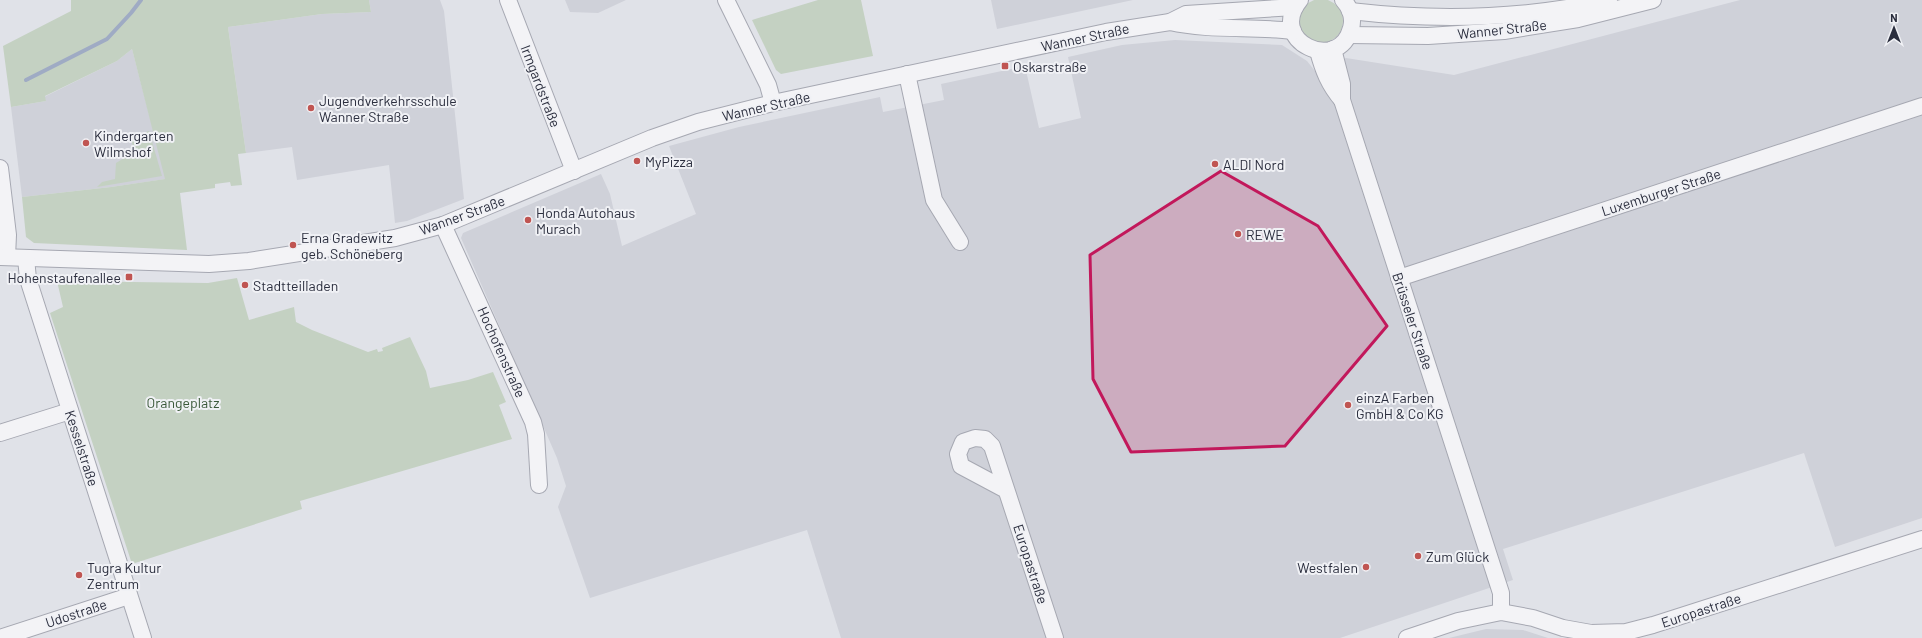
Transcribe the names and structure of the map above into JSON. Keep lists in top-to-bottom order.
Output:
{
  "streets": {
    "street": [
      "Wanner Straße",
      "Irmgardstraße",
      "Luxemburger Straße",
      "Brüsseler Straße",
      "Hochofenstraße",
      "Kesselstraße",
      "Europastraße",
      "Udostraße"
    ]
  },
  "crossings": [
    ["Wanner Straße", "Irmgardstraße"],
    ["Wanner Straße", "Hochofenstraße"],
    ["Wanner Straße", "Kesselstraße"],
    ["Luxemburger Straße", "Brüsseler Straße"],
    ["Brüsseler Straße", "Europastraße"],
    ["Kesselstraße", "Udostraße"]
  ],
  "parks": ["Orangeplatz"],
  "places": {
    "transit": ["Oskarstraße", "Hohenstaufenallee"],
    "other": [
      "Jugendverkehrsschule Wanner Straße",
      "Kindergarten Wilmshof",
      "MyPizza",
      "ALDI Nord",
      "Honda Autohaus Murach",
      "REWE",
      "Erna Gradewitz geb. Schöneberg",
      "Stadtteilladen",
      "einzA Farben GmbH & Co KG",
      "Zum Glück",
      "Westfalen",
      "Tugra Kultur Zentrum"
    ]
  },
  "north": "top"
}
